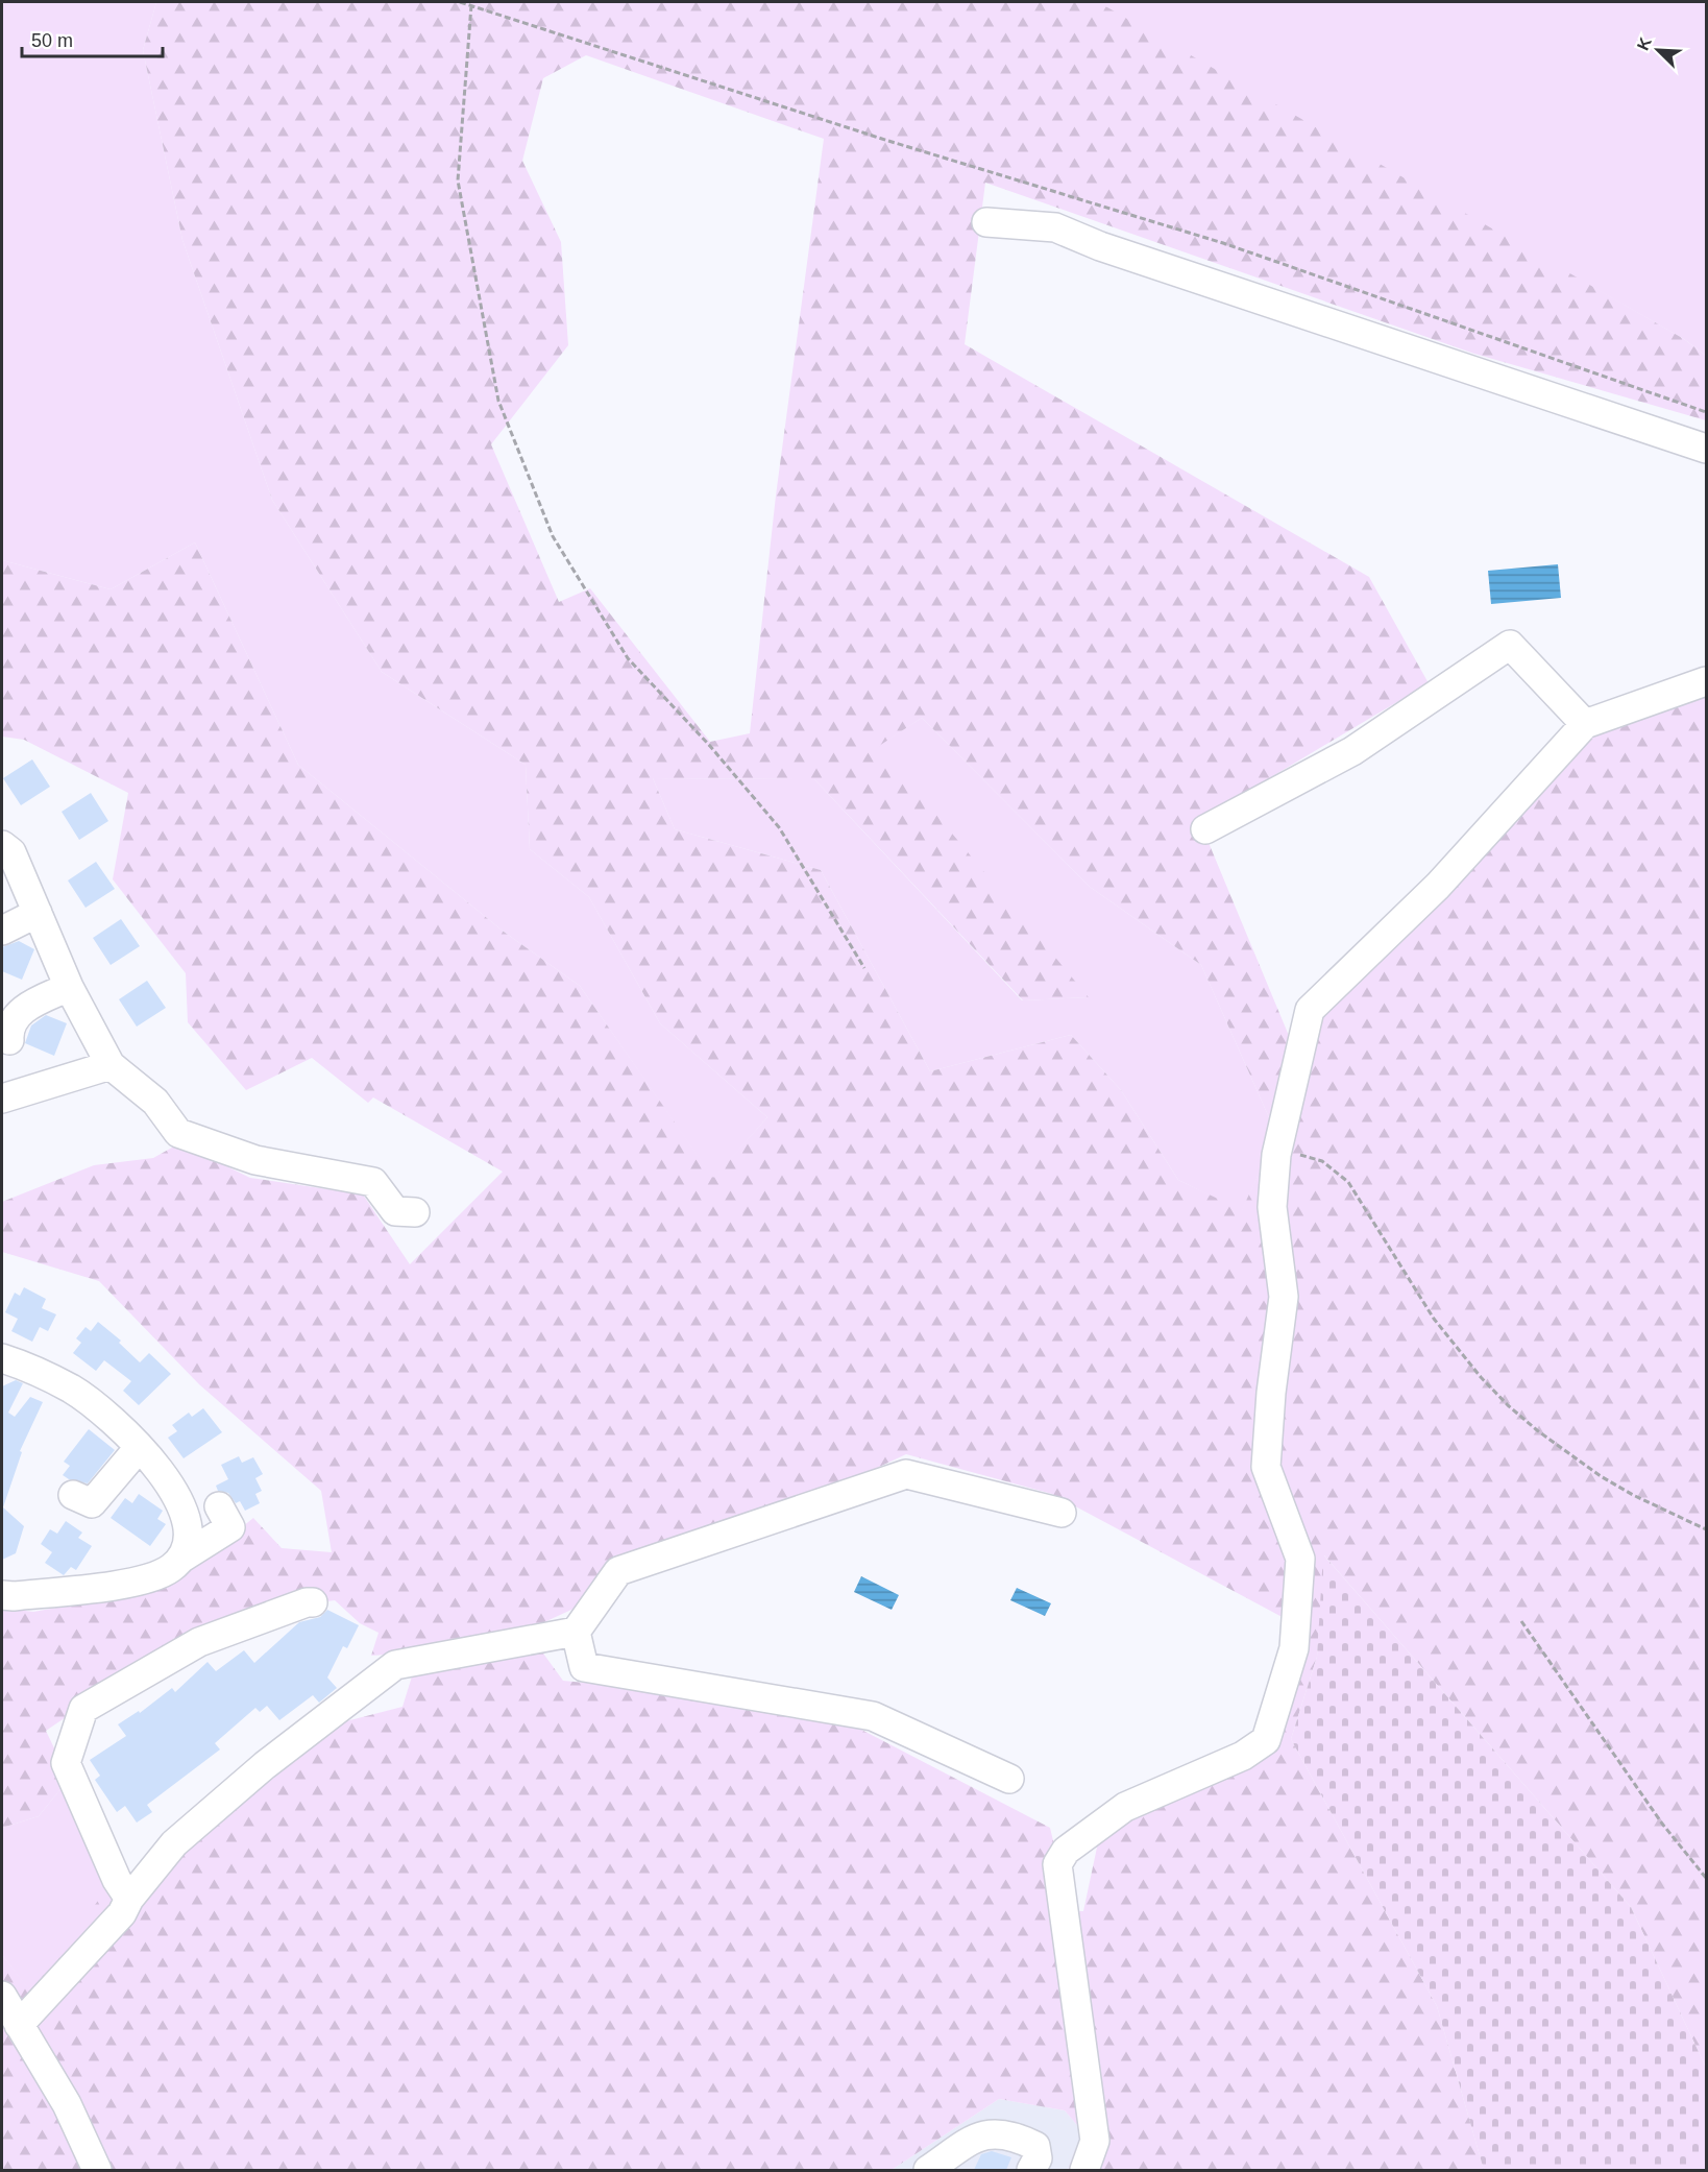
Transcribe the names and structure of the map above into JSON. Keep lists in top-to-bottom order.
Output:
{
  "scale_bar": "50 m",
  "north": "top left"
}
